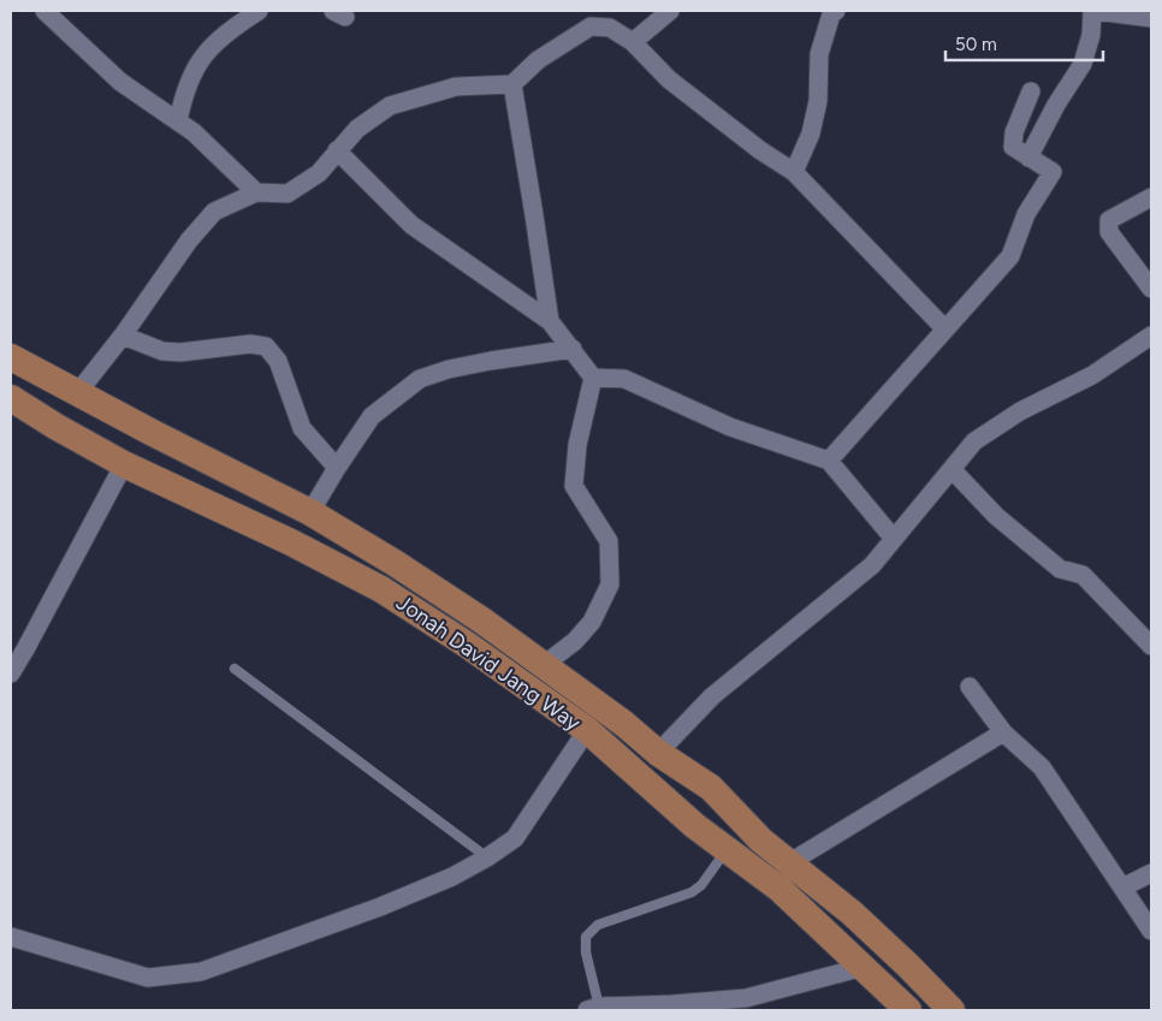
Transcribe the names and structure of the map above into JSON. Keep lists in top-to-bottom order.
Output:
{
  "streets": {
    "main road": ["Jonah David Jang Way"]
  },
  "scale_bar": "50 m"
}
